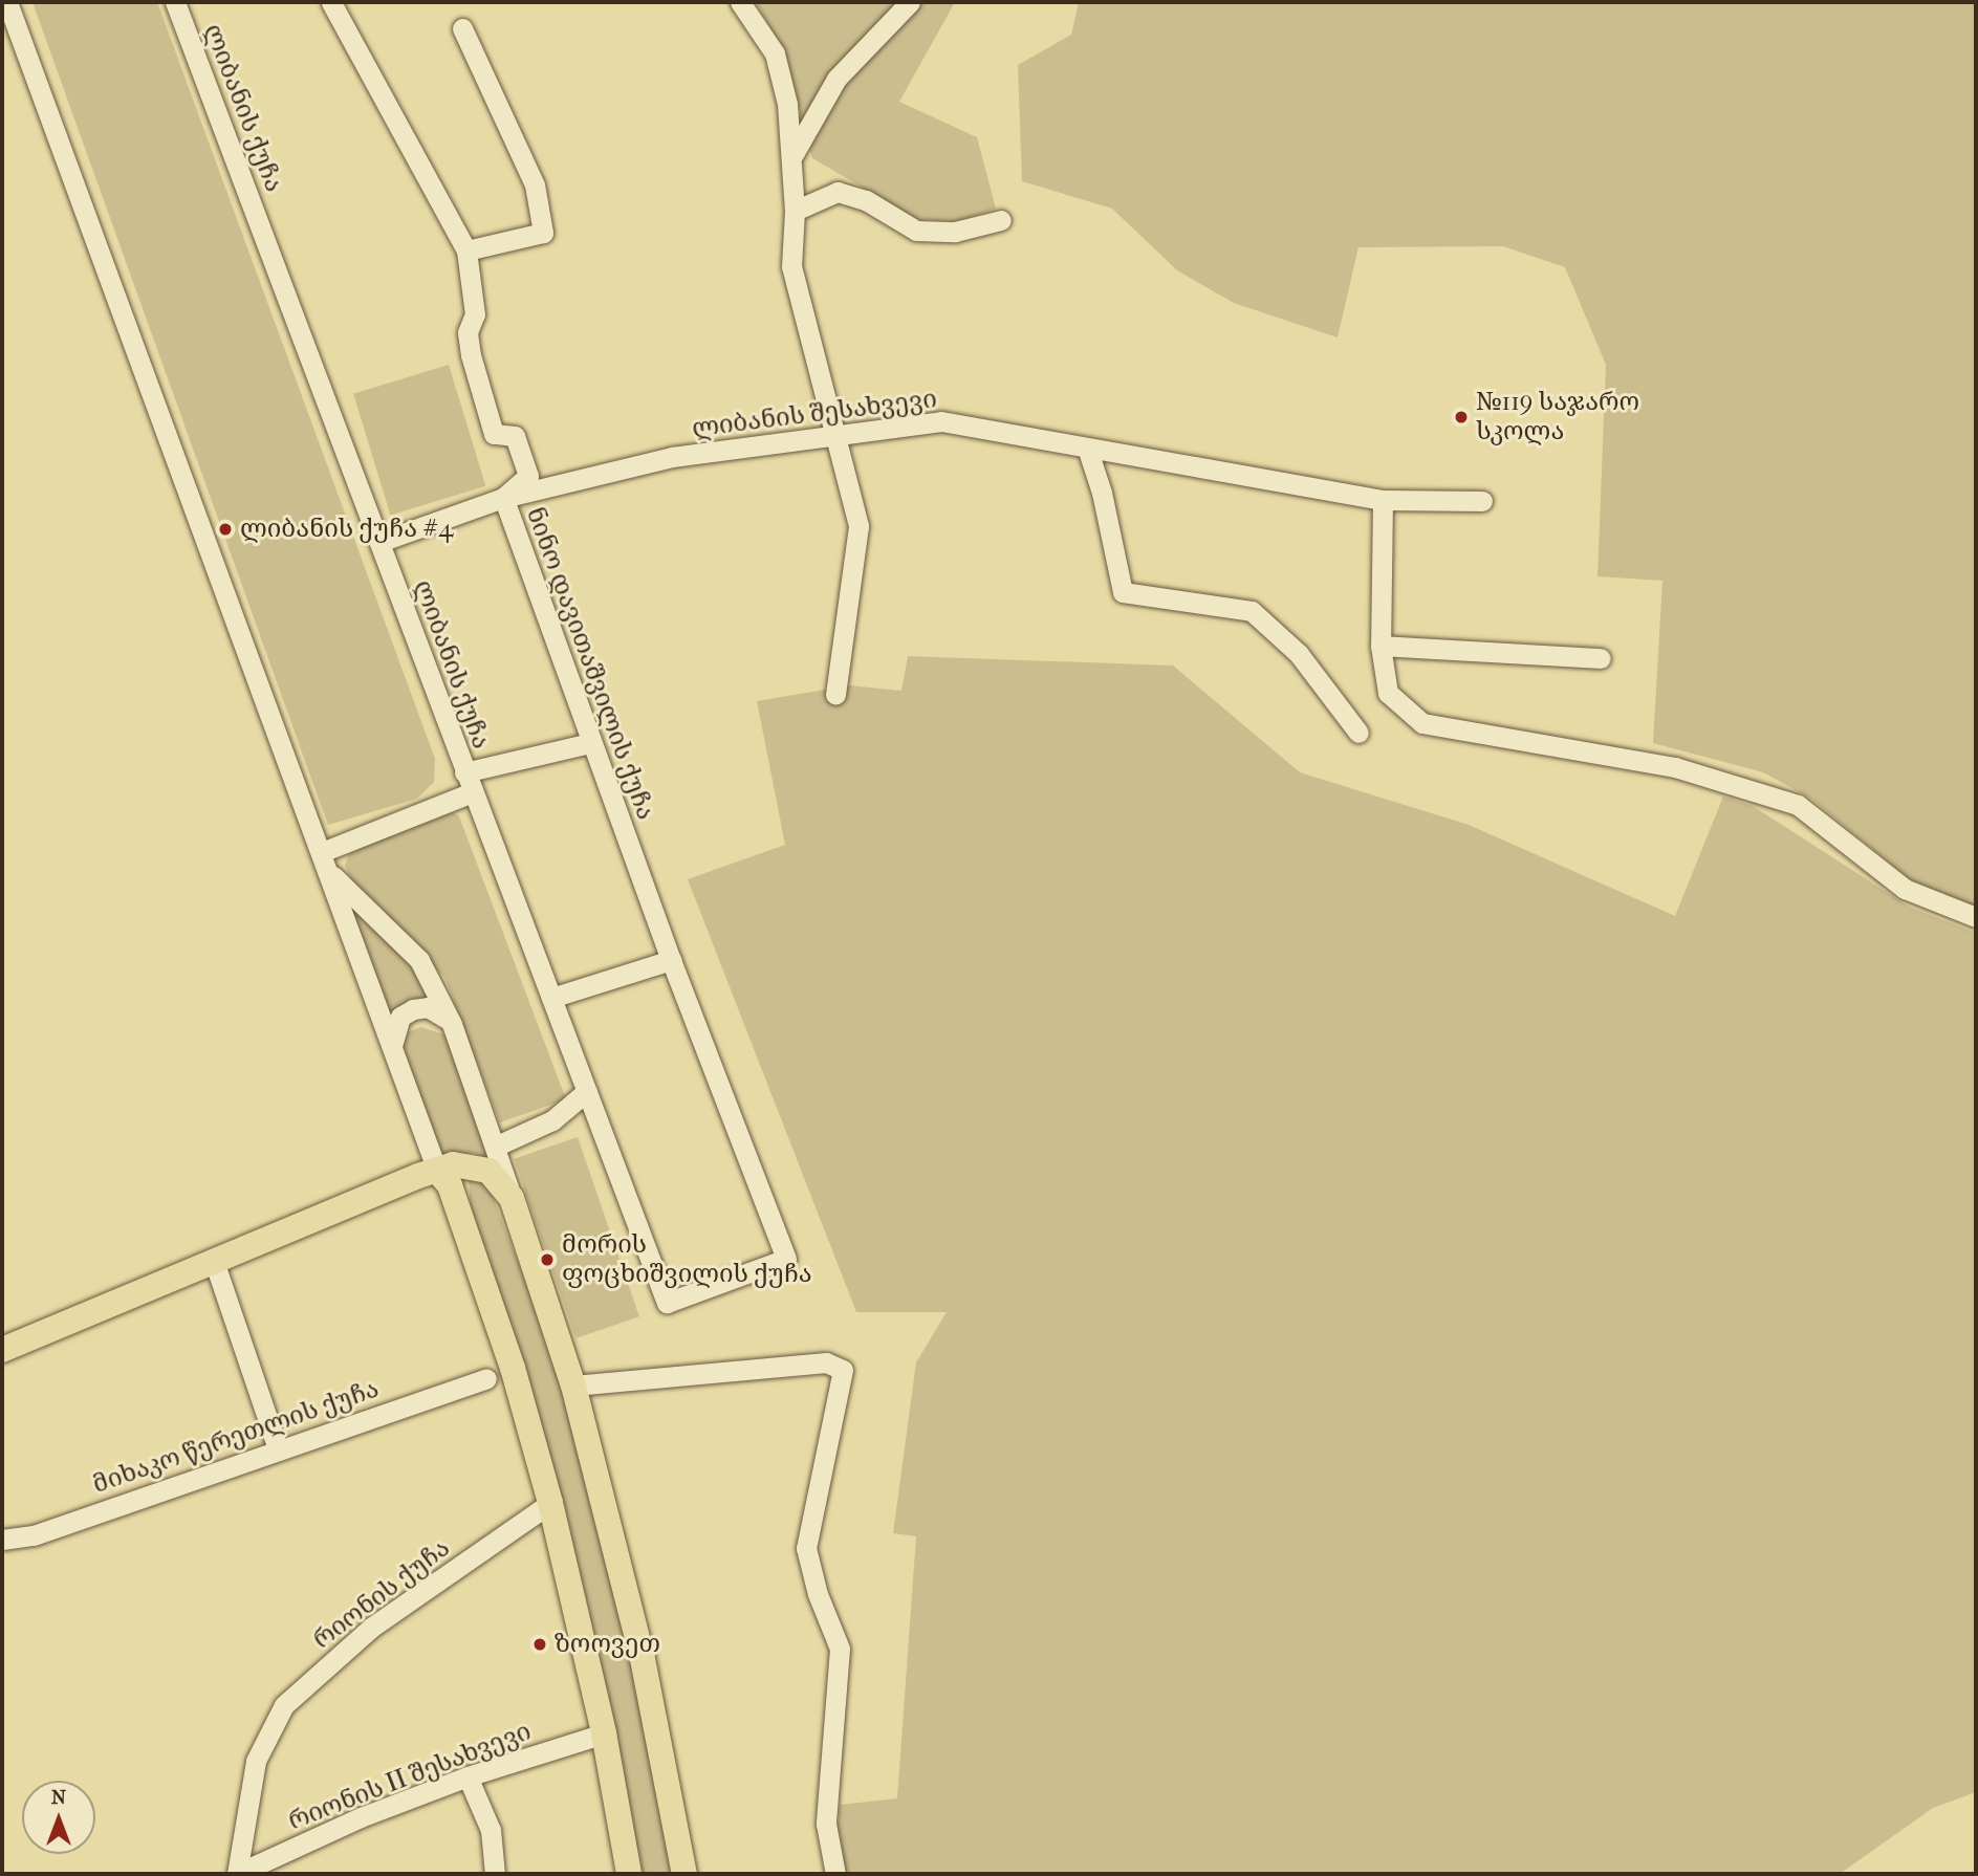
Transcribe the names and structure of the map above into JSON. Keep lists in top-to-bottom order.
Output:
{
  "streets": {
    "street": [
      "ლიბანის ქუჩა",
      "ლიბანის შესახვევი",
      "ნინო დავითაშვილის ქუჩა",
      "მიხაკო წერეთლის ქუჩა",
      "რიონის ქუჩა",
      "რიონის II შესახვევი"
    ]
  },
  "crossings": [
    ["ლიბანის ქუჩა", "ლიბანის შესახვევი"],
    ["ლიბანის ქუჩა", "ნინო დავითაშვილის ქუჩა"],
    ["ლიბანის შესახვევი", "ნინო დავითაშვილის ქუჩა"],
    ["რიონის ქუჩა", "რიონის II შესახვევი"]
  ],
  "places": [
    "№119 საჯარო სკოლა",
    "ლიბანის ქუჩა #4",
    "მორის ფოცხიშვილის ქუჩა",
    "ზოოვეთ"
  ],
  "north": "top"
}
